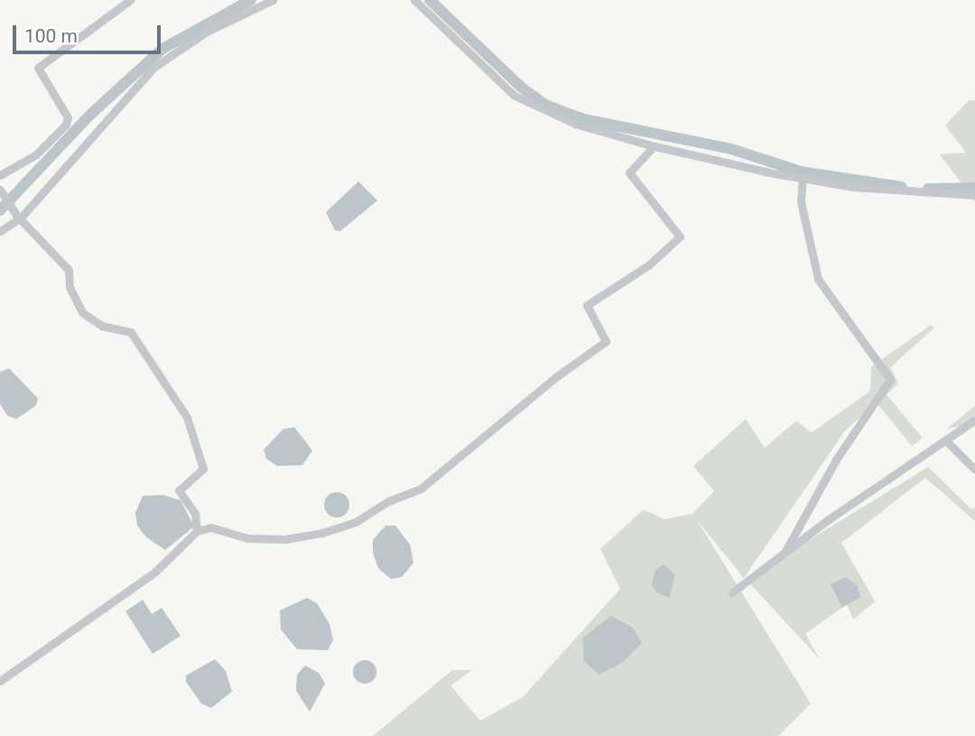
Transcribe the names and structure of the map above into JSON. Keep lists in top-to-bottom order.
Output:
{
  "scale_bar": "100 m"
}
